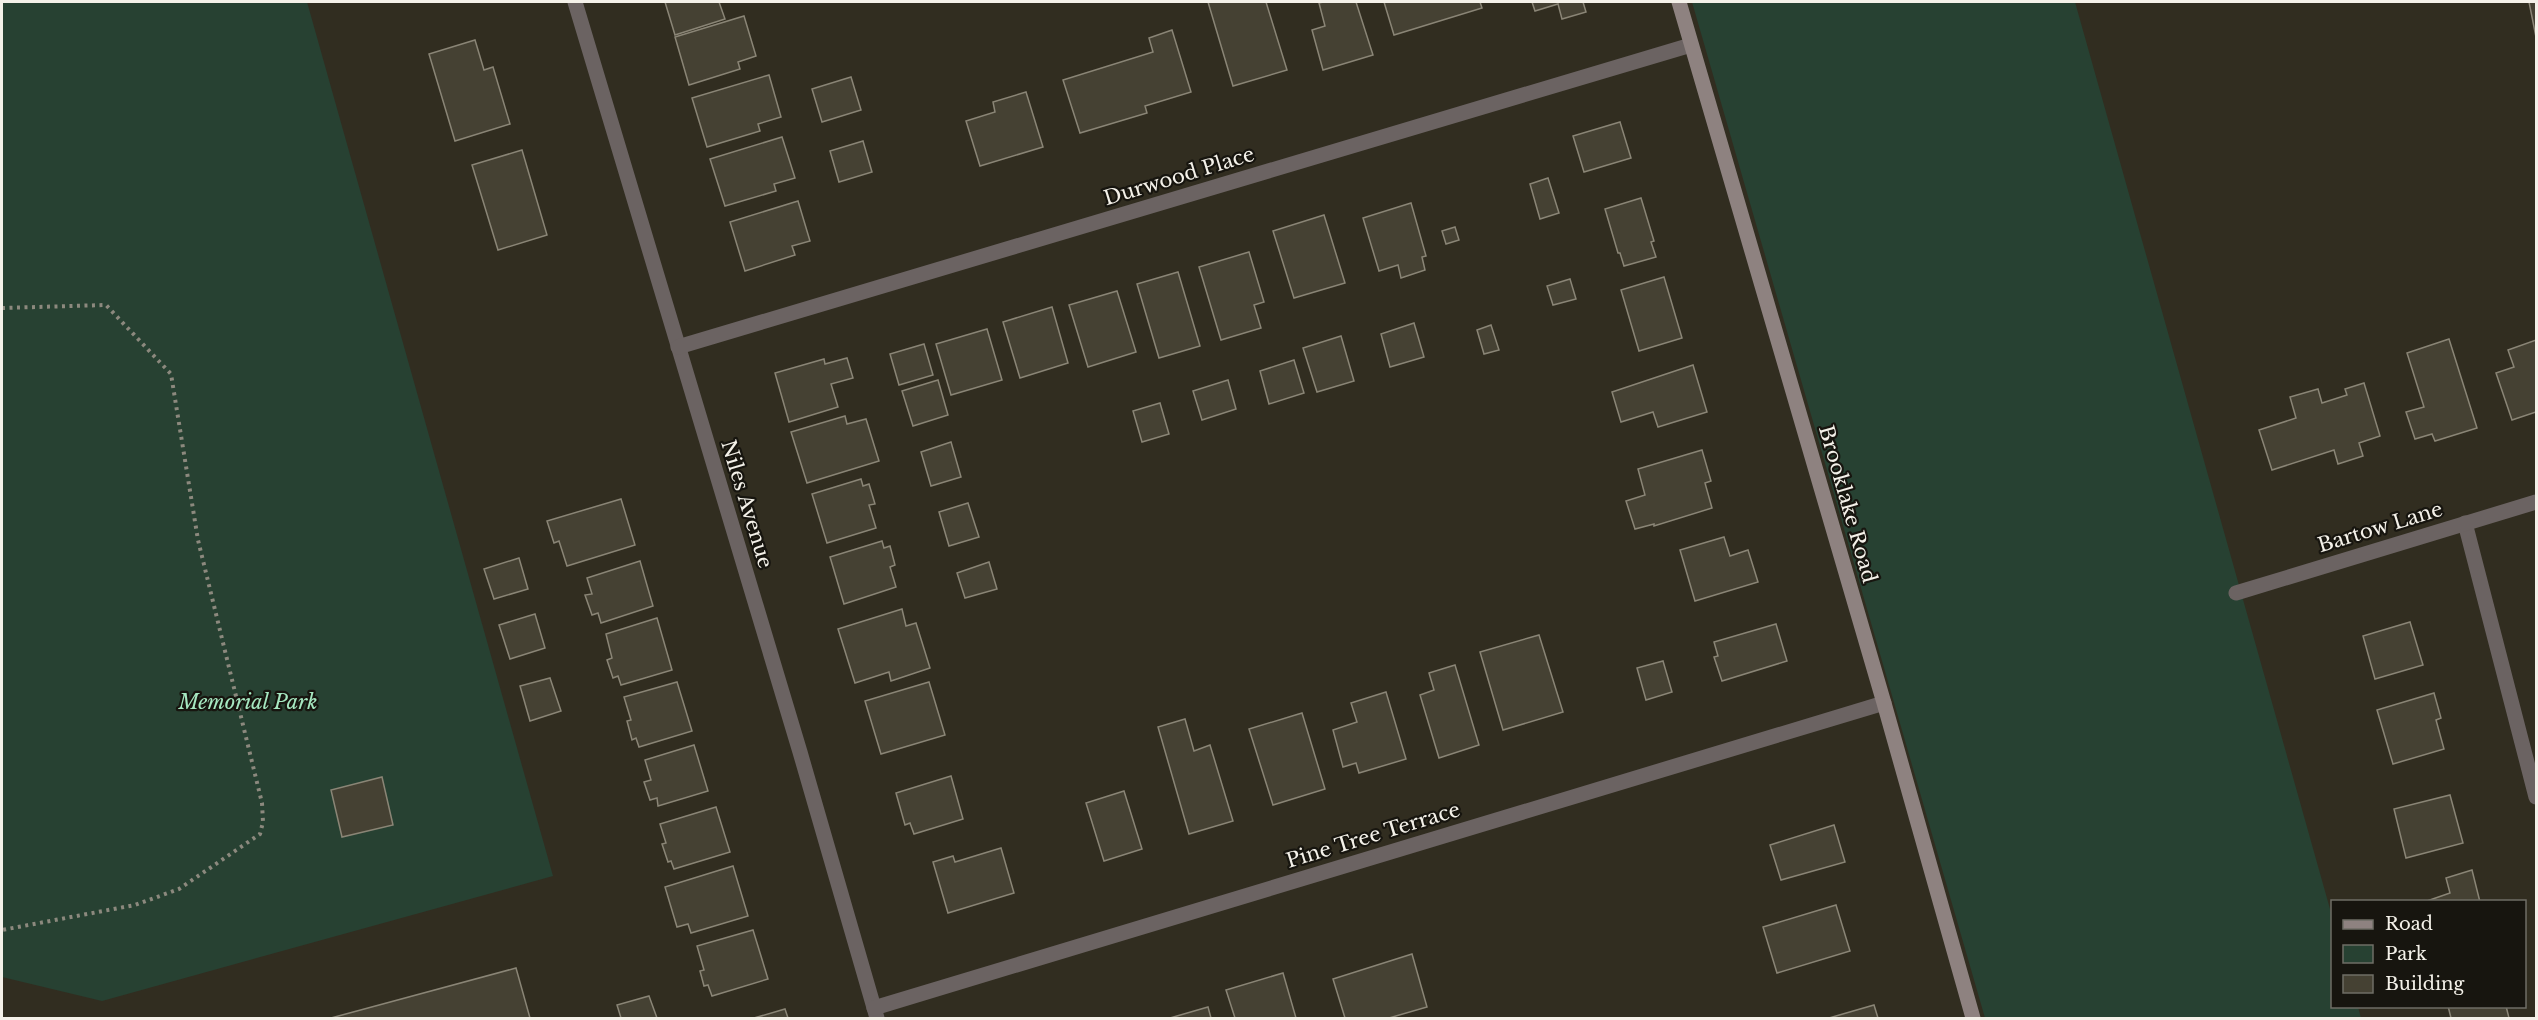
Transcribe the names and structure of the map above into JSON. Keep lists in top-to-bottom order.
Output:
{
  "streets": {
    "street": [
      "Durwood Place",
      "Niles Avenue",
      "Brooklake Road",
      "Bartow Lane",
      "Pine Tree Terrace"
    ]
  },
  "crossings": [
    ["Durwood Place", "Niles Avenue"],
    ["Durwood Place", "Brooklake Road"],
    ["Niles Avenue", "Pine Tree Terrace"],
    ["Brooklake Road", "Pine Tree Terrace"]
  ],
  "parks": ["Memorial Park"],
  "legend": ["Road", "Park", "Building"]
}
